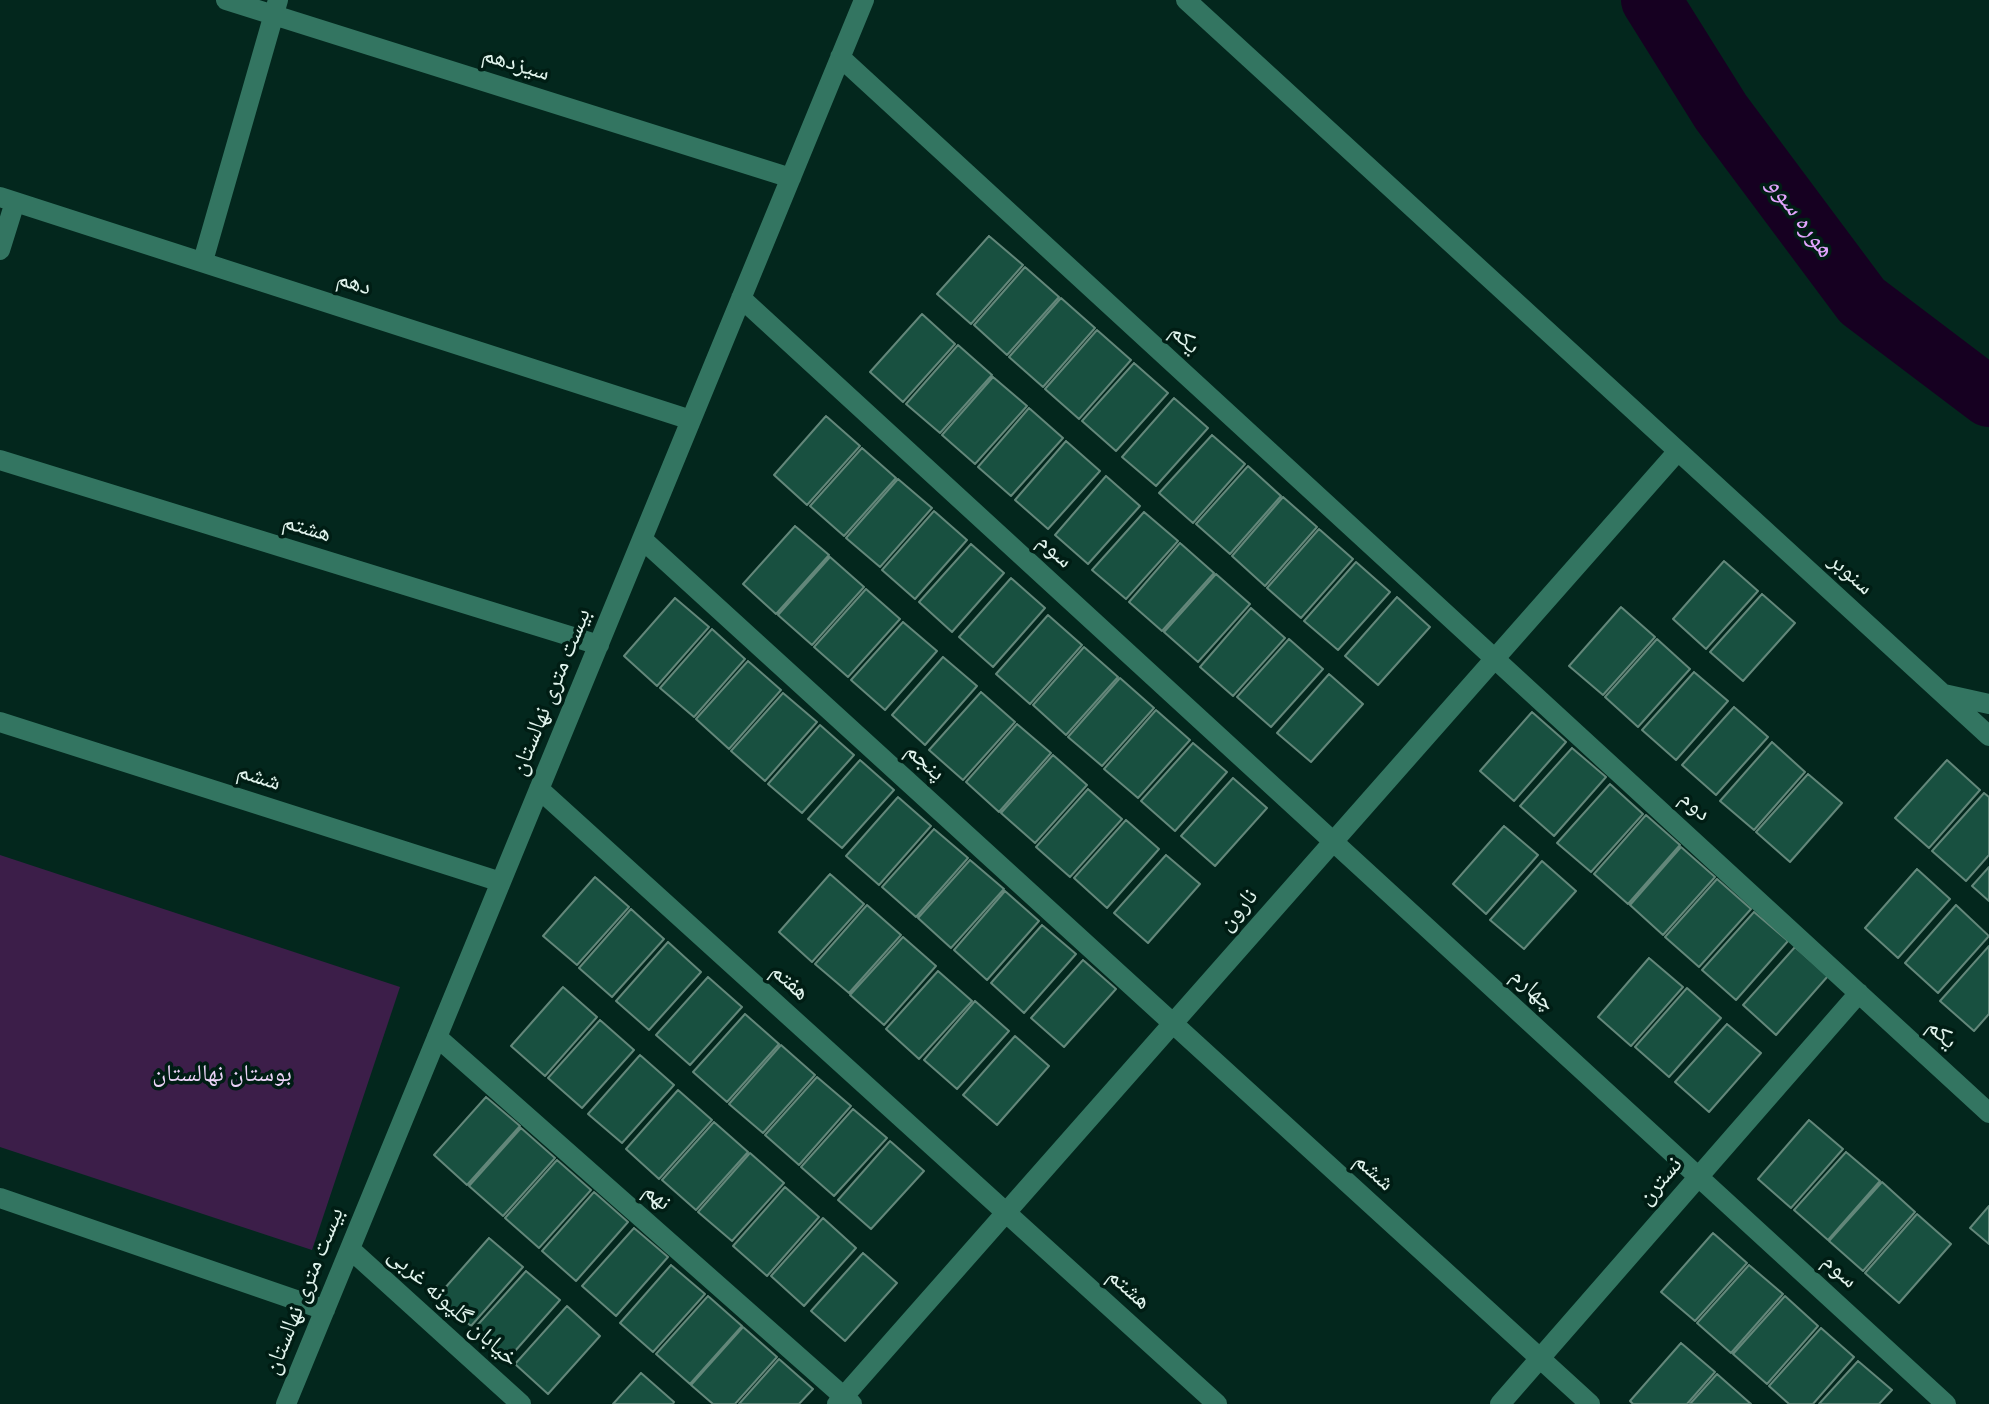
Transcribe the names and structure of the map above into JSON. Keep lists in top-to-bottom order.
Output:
{
  "streets": {
    "street": [
      "سیزدهم",
      "دهم",
      "یکم",
      "هشتم",
      "سوم",
      "سنوبر",
      "بیست متری نهالستان",
      "پنجم",
      "ششم",
      "دوم",
      "نارون",
      "هفتم",
      "چهارم",
      "نسترن",
      "نهم",
      "خیابان گلپونه غربی"
    ]
  },
  "crossings": [
    ["سیزدهم", "بیست متری نهالستان"],
    ["دهم", "بیست متری نهالستان"],
    ["یکم", "بیست متری نهالستان"],
    ["یکم", "دوم"],
    ["یکم", "نارون"],
    ["یکم", "نسترن"],
    ["هشتم", "بیست متری نهالستان"],
    ["هشتم", "نارون"],
    ["هشتم", "هفتم"],
    ["سوم", "بیست متری نهالستان"],
    ["سوم", "نارون"],
    ["سوم", "چهارم"],
    ["سوم", "نسترن"],
    ["سنوبر", "نارون"],
    ["بیست متری نهالستان", "پنجم"],
    ["بیست متری نهالستان", "ششم"],
    ["بیست متری نهالستان", "هفتم"],
    ["بیست متری نهالستان", "نهم"],
    ["بیست متری نهالستان", "خیابان گلپونه غربی"],
    ["پنجم", "ششم"],
    ["پنجم", "نارون"],
    ["ششم", "نارون"],
    ["ششم", "نسترن"],
    ["دوم", "نارون"],
    ["دوم", "نسترن"],
    ["نارون", "هفتم"],
    ["نارون", "چهارم"],
    ["نارون", "نهم"],
    ["چهارم", "نسترن"]
  ],
  "water": ["هوره سوو"],
  "parks": ["بوستان نهالستان"]
}
